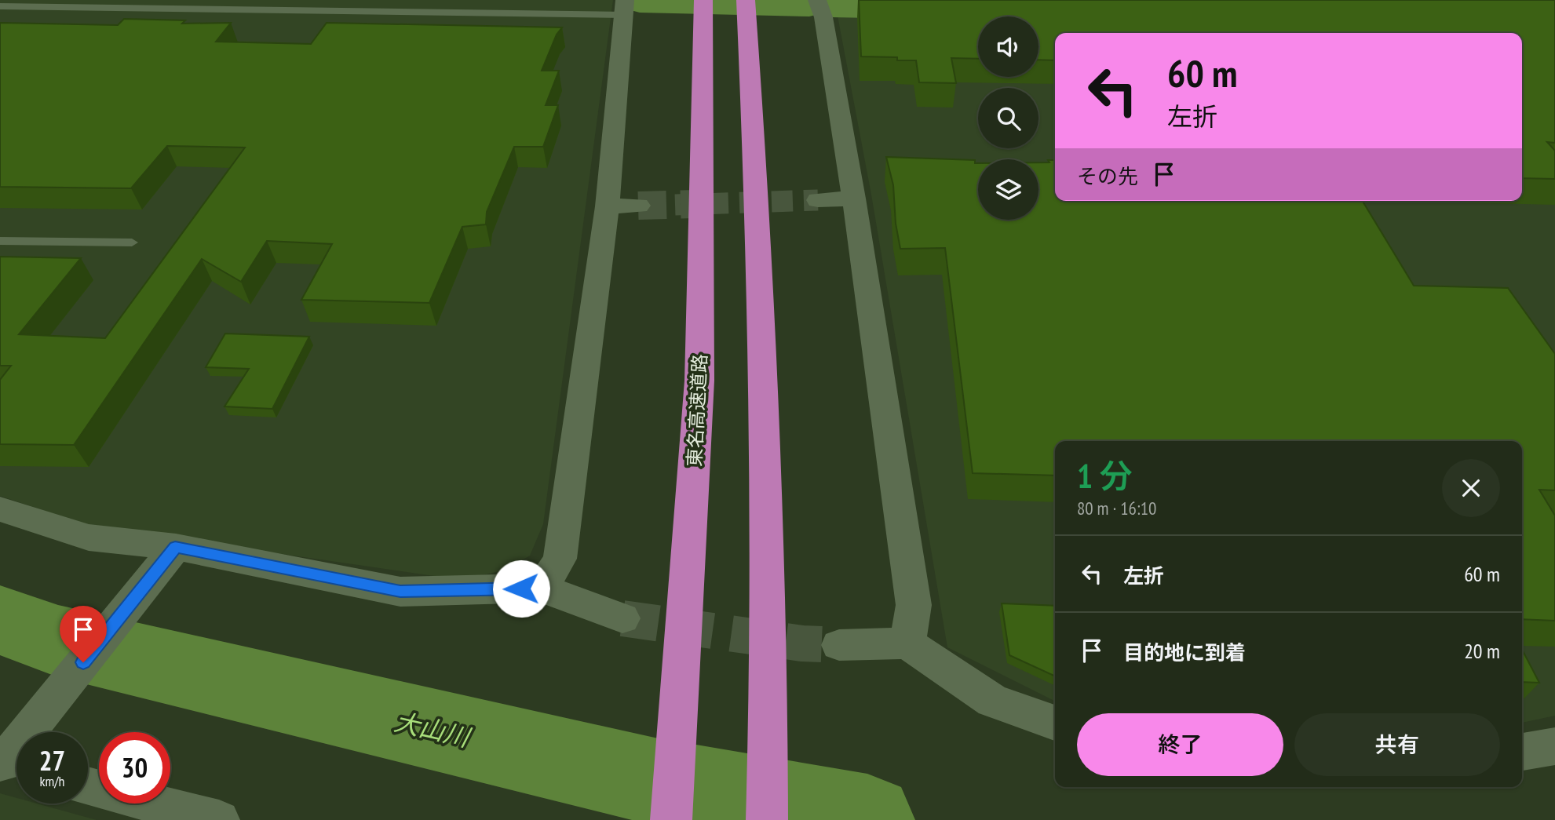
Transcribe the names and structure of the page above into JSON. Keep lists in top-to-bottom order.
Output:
{
  "streets": {
    "highway": ["東名高速道路"]
  },
  "water": ["大山川"],
  "page": {
    "turn": ["60 m", "左折"],
    "then": "その先",
    "heading": ["1 分", "80 m · 16:10"],
    "list": [
      {
        "name": "左折",
        "value": "60 m"
      },
      {
        "name": "目的地に到着",
        "value": "20 m"
      }
    ],
    "buttons": ["終了", "共有"],
    "speed": "27 km/h",
    "limit": "30"
  }
}
